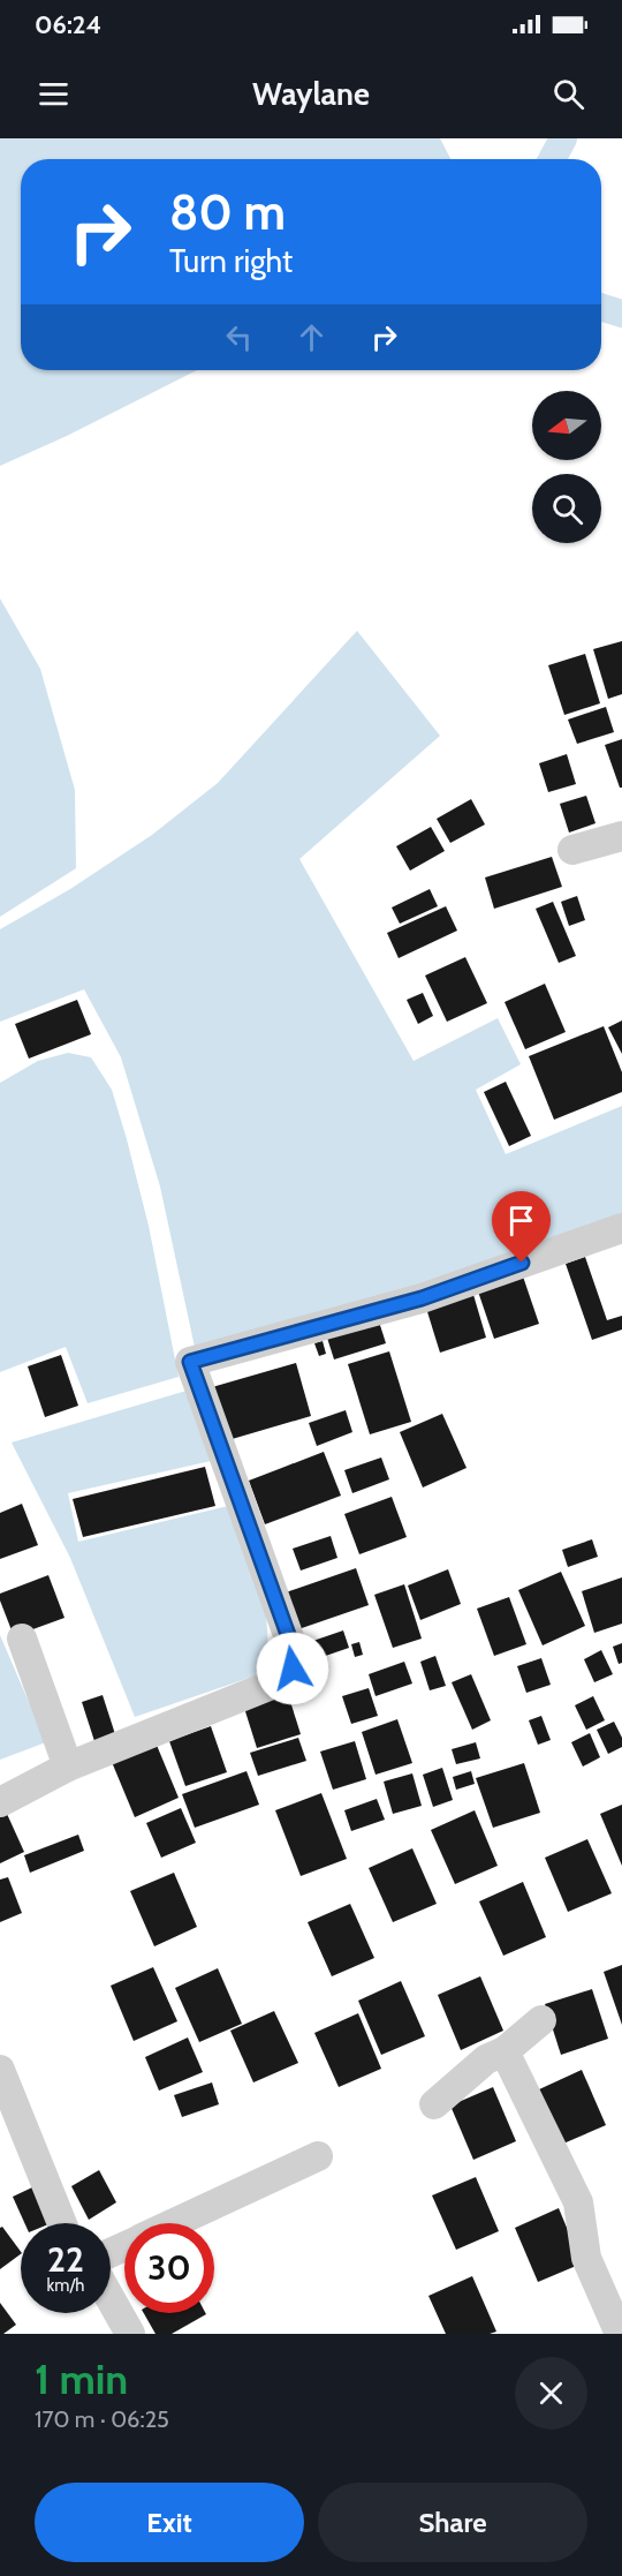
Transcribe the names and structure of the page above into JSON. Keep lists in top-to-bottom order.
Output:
{
  "north": "left",
  "page": {
    "status": "06:24",
    "header": "Waylane",
    "turn": ["80 m", "Turn right"],
    "speed": "22 km/h",
    "limit": "30",
    "heading": ["1 min", "170 m · 06:25"],
    "buttons": ["Exit", "Share"]
  }
}
